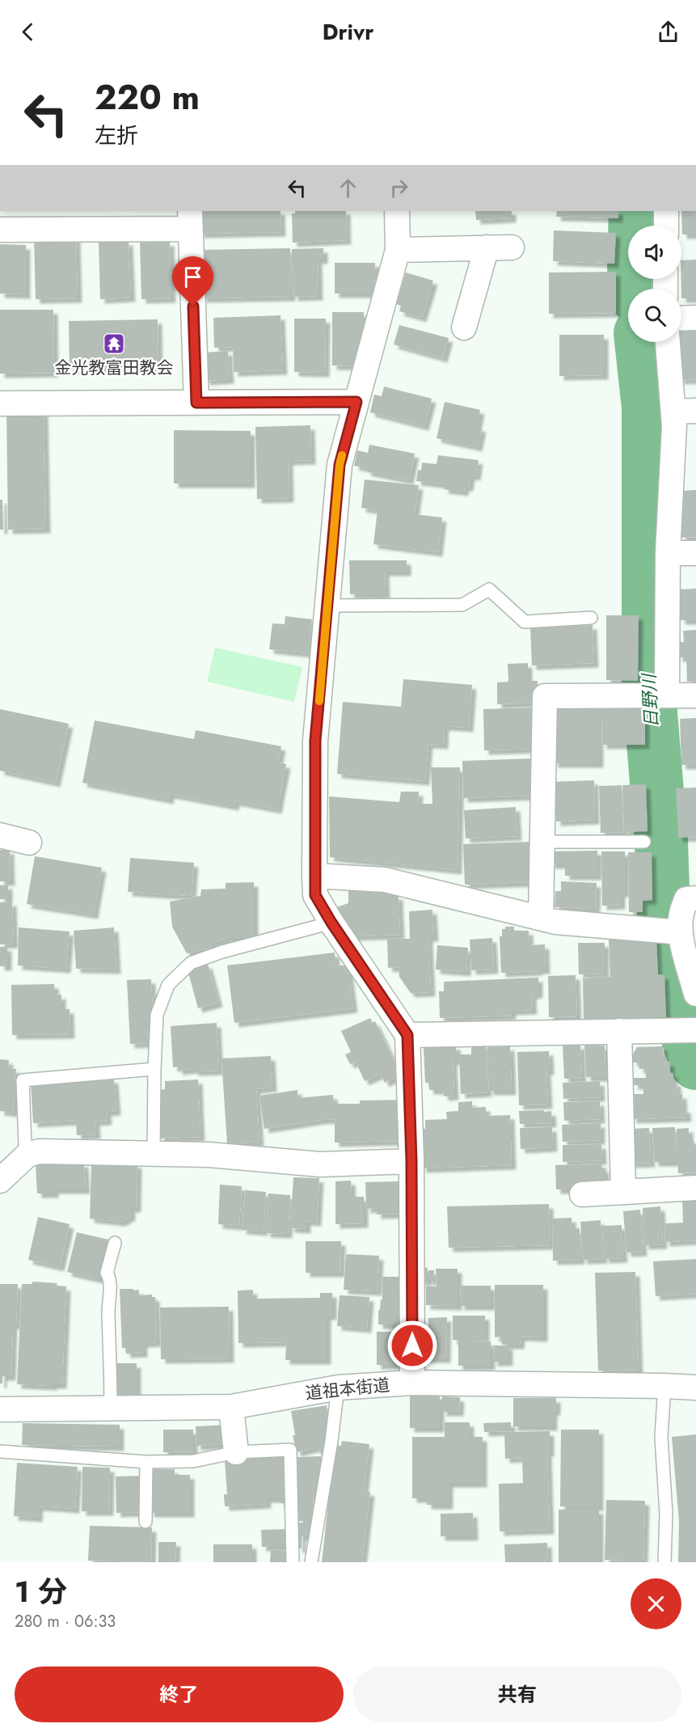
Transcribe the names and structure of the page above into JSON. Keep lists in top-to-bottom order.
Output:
{
  "streets": {
    "street": ["道祖本街道"]
  },
  "water": ["日野川"],
  "places": {
    "temple": ["金光教富田教会"]
  },
  "page": {
    "header": "Drivr",
    "turn": ["220 m", "左折"],
    "heading": ["1 分", "280 m · 06:33"],
    "buttons": ["終了", "共有"]
  }
}
